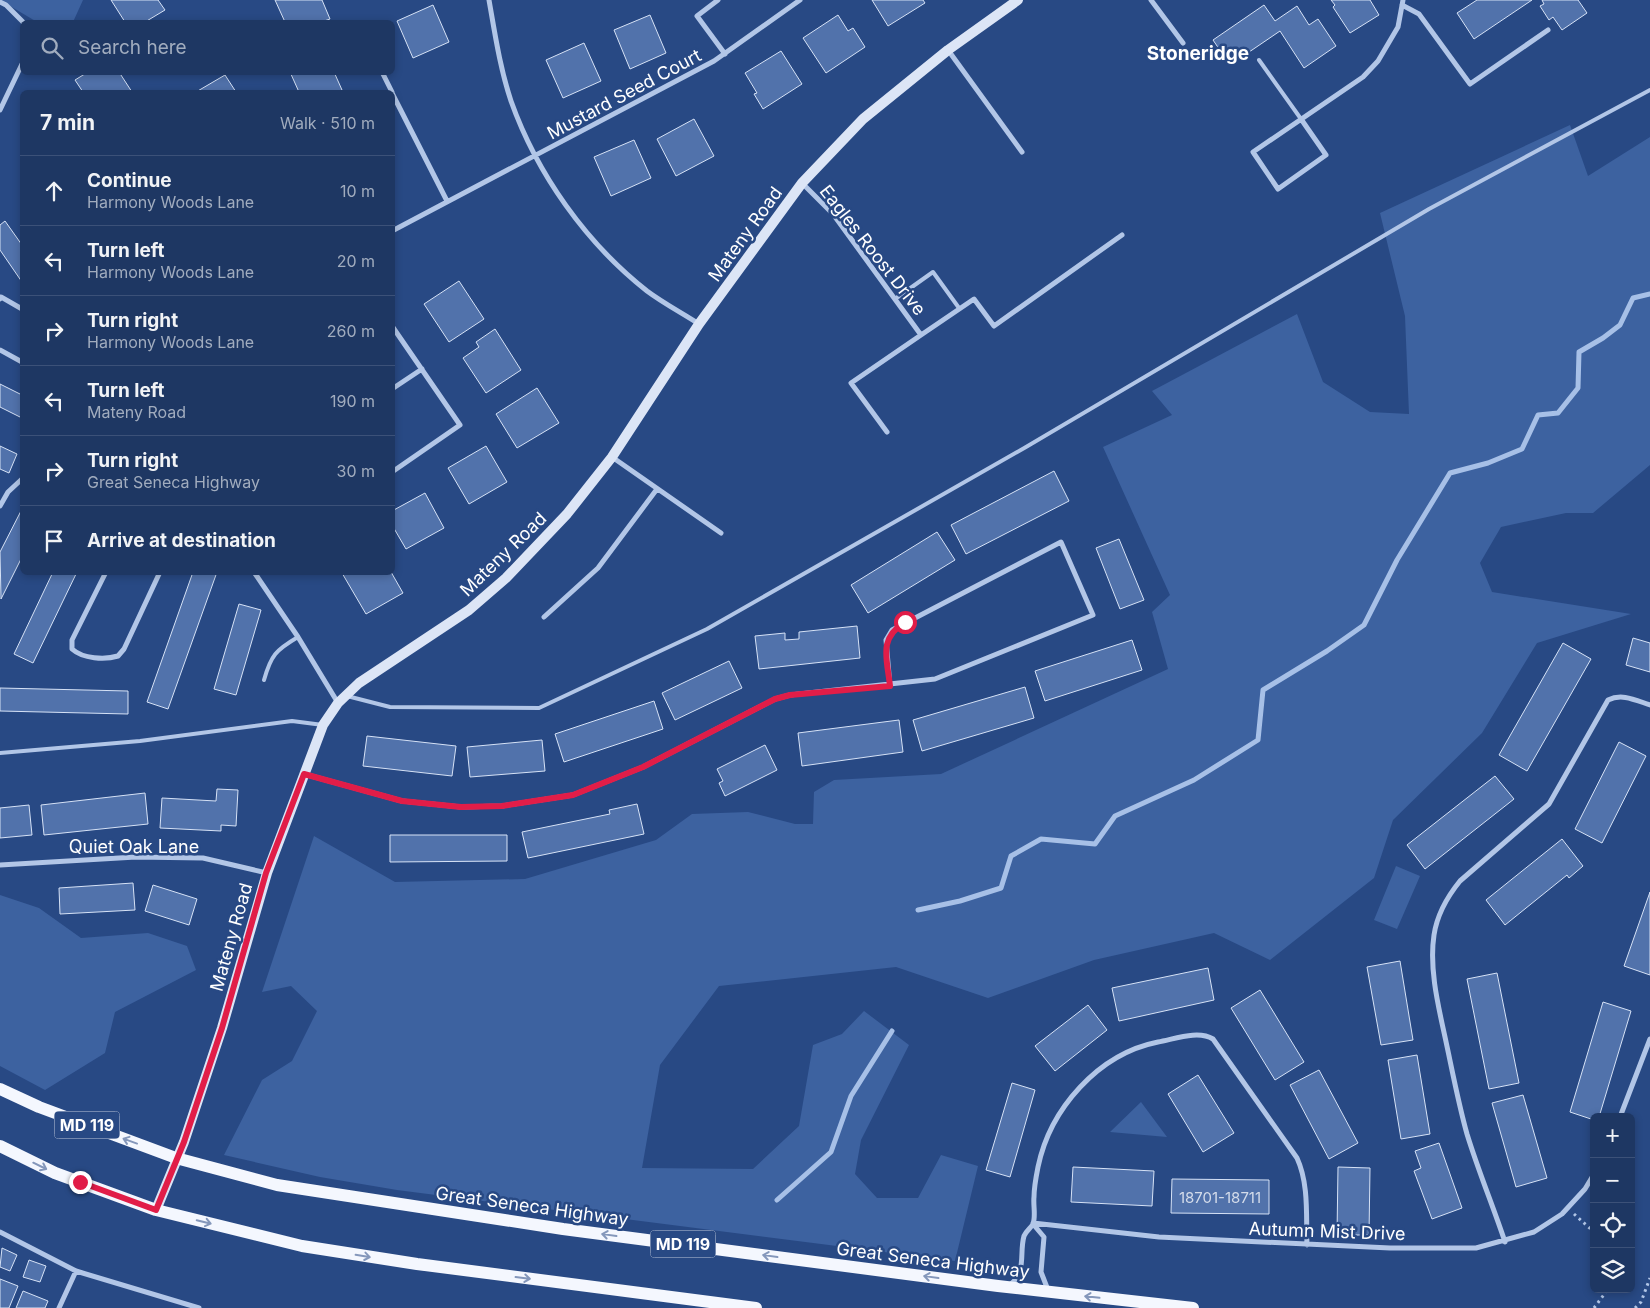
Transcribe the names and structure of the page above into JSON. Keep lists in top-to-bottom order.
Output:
{
  "streets": {
    "main road": ["MD 119", "Great Seneca Highway"],
    "street": [
      "Mustard Seed Court",
      "Mateny Road",
      "Eagles Roost Drive",
      "Quiet Oak Lane",
      "Autumn Mist Drive"
    ]
  },
  "crossings": [
    ["Mateny Road", "Eagles Roost Drive"],
    ["Mateny Road", "Quiet Oak Lane"],
    ["Mateny Road", "Great Seneca Highway"]
  ],
  "districts": ["Stoneridge"],
  "house_numbers": ["18701-18711"],
  "page": {
    "search": "Search here",
    "heading": ["7 min", "Walk · 510 m"],
    "list": [
      ["Continue", "Harmony Woods Lane", "10 m"],
      ["Turn left", "Harmony Woods Lane", "20 m"],
      ["Turn right", "Harmony Woods Lane", "260 m"],
      ["Turn left", "Mateny Road", "190 m"],
      ["Turn right", "Great Seneca Highway", "30 m"],
      "Arrive at destination"
    ],
    "map_buttons": ["+", "−"]
  }
}
